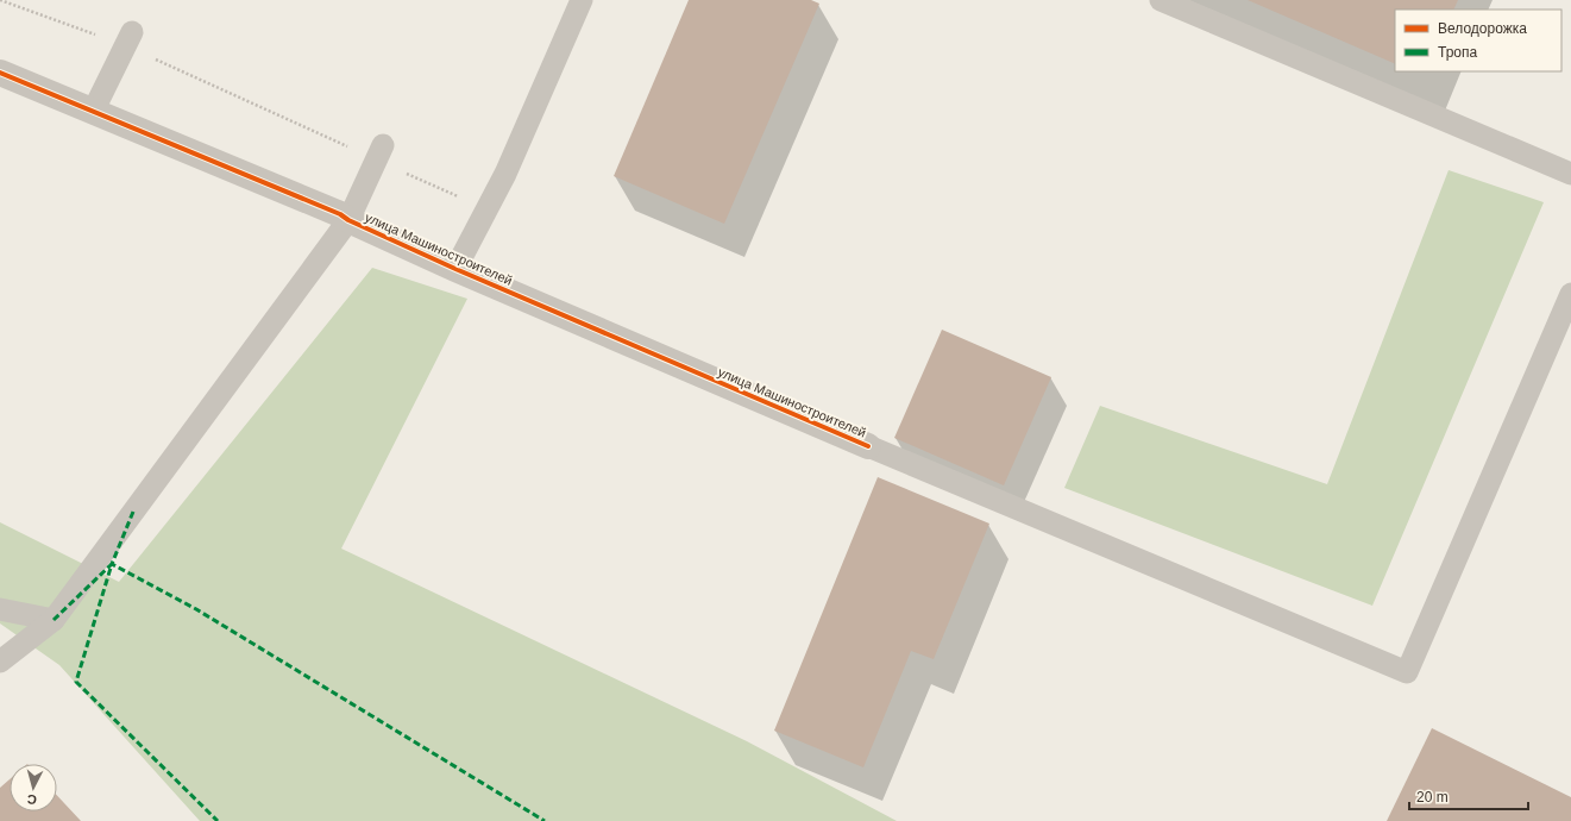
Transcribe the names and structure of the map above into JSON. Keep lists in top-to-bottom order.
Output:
{
  "streets": {
    "street": ["улица Машиностроителей"]
  },
  "legend": ["Велодорожка", "Тропа"],
  "scale_bar": "20 m",
  "north": "bottom"
}
